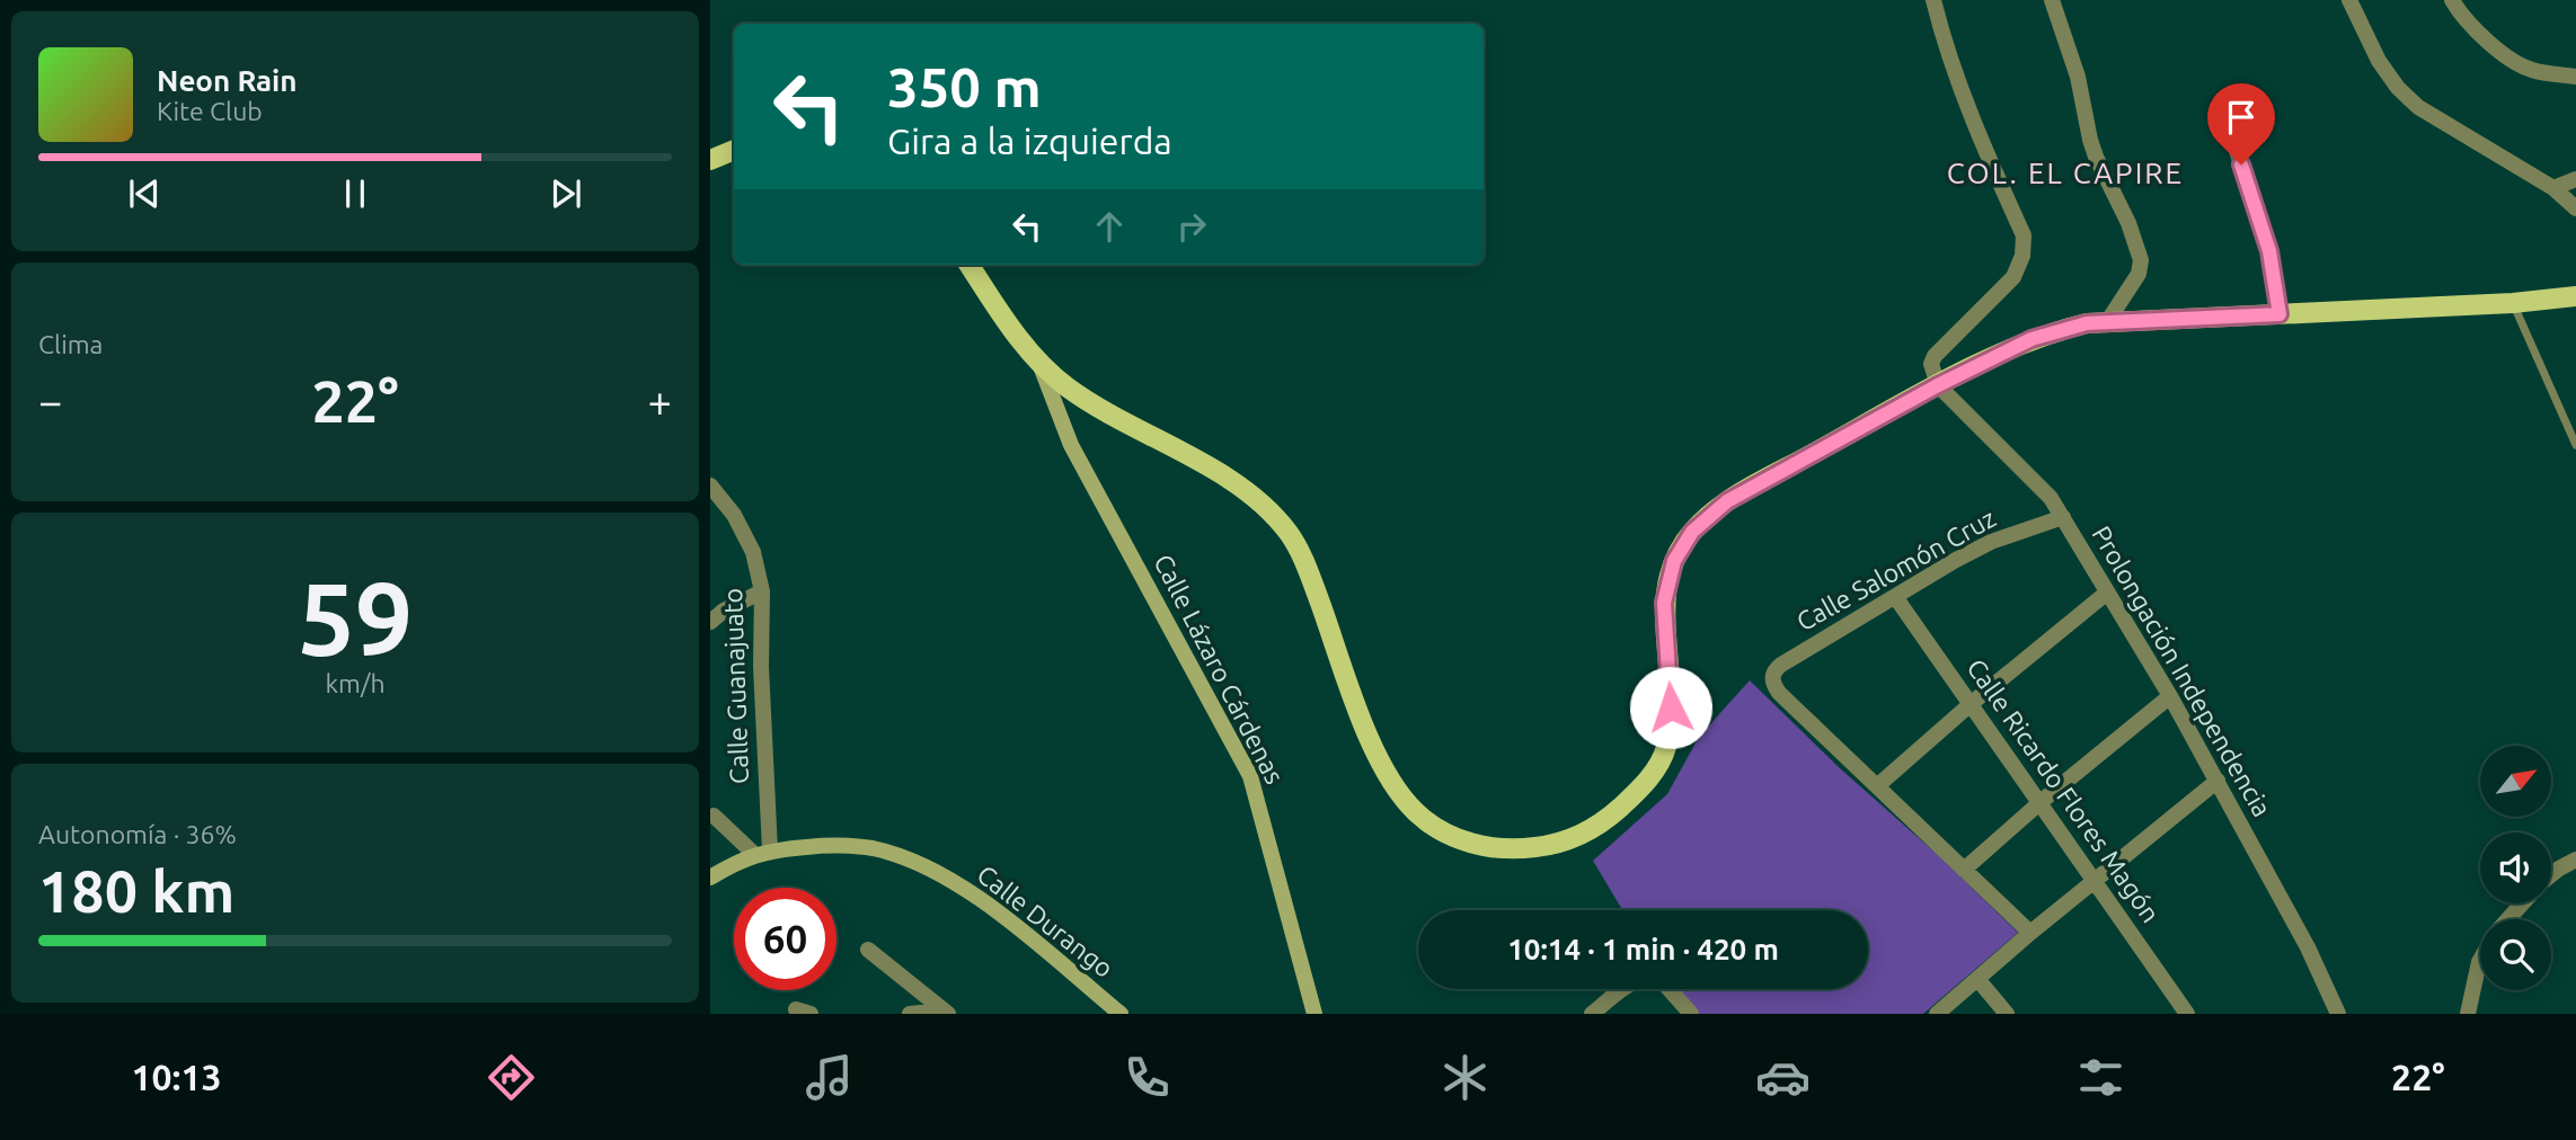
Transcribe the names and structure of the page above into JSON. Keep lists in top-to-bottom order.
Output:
{
  "streets": {
    "street": [
      "Calle Salomón Cruz",
      "Calle Lázaro Cárdenas",
      "Prolongación Independencia",
      "Calle Guanajuato",
      "Calle Ricardo Flores Magón",
      "Calle Durango"
    ]
  },
  "crossings": [
    ["Calle Salomón Cruz", "Prolongación Independencia"],
    ["Calle Salomón Cruz", "Calle Ricardo Flores Magón"],
    ["Calle Guanajuato", "Calle Durango"]
  ],
  "districts": ["COL. EL CAPIRE"],
  "north": "top right",
  "page": {
    "turn": ["350 m", "Gira a la izquierda"],
    "song": ["Neon Rain", "Kite Club"],
    "tile": [
      "Clima",
      ["59", "km/h"],
      ["Autonomía · 36%", "180 km"]
    ],
    "heat": ["−", "22°", "+"],
    "limit": "60",
    "trip": "10:14 · 1 min · 420 m",
    "tabs": ["10:13", "22°"]
  }
}
